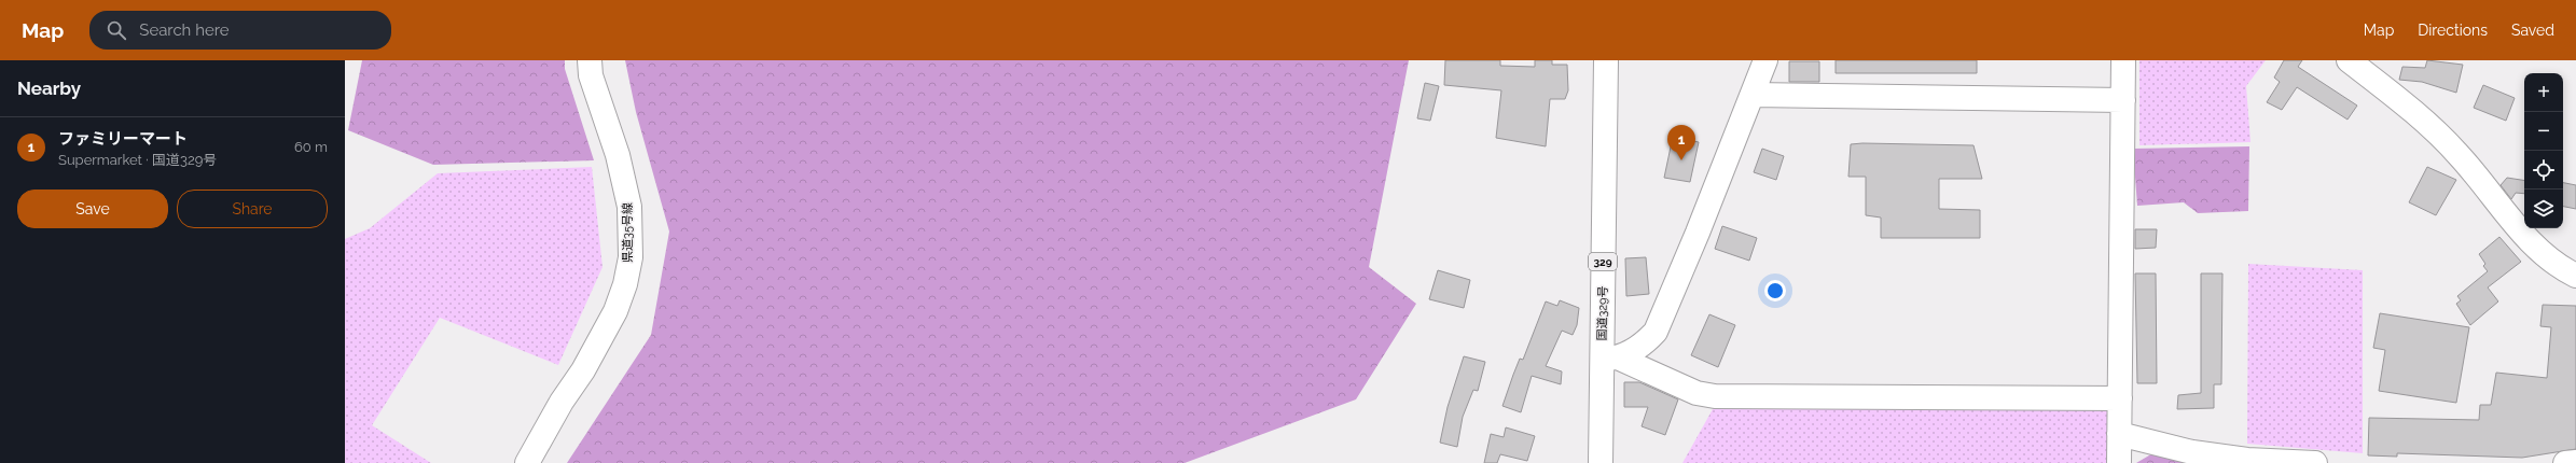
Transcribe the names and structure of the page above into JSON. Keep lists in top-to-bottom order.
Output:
{
  "streets": {
    "main road": ["県道35号線", "329", "国道329号"]
  },
  "page": {
    "header": "Map",
    "search": "Search here",
    "nav": ["Map", "Directions", "Saved"],
    "heading": "Nearby",
    "map_buttons": ["+", "−"],
    "list": [
      {
        "mark": "1",
        "name": "ファミリーマート",
        "note": "Supermarket · 国道329号",
        "value": "60 m"
      }
    ],
    "pins": "1",
    "buttons": ["Save", "Share"]
  }
}
